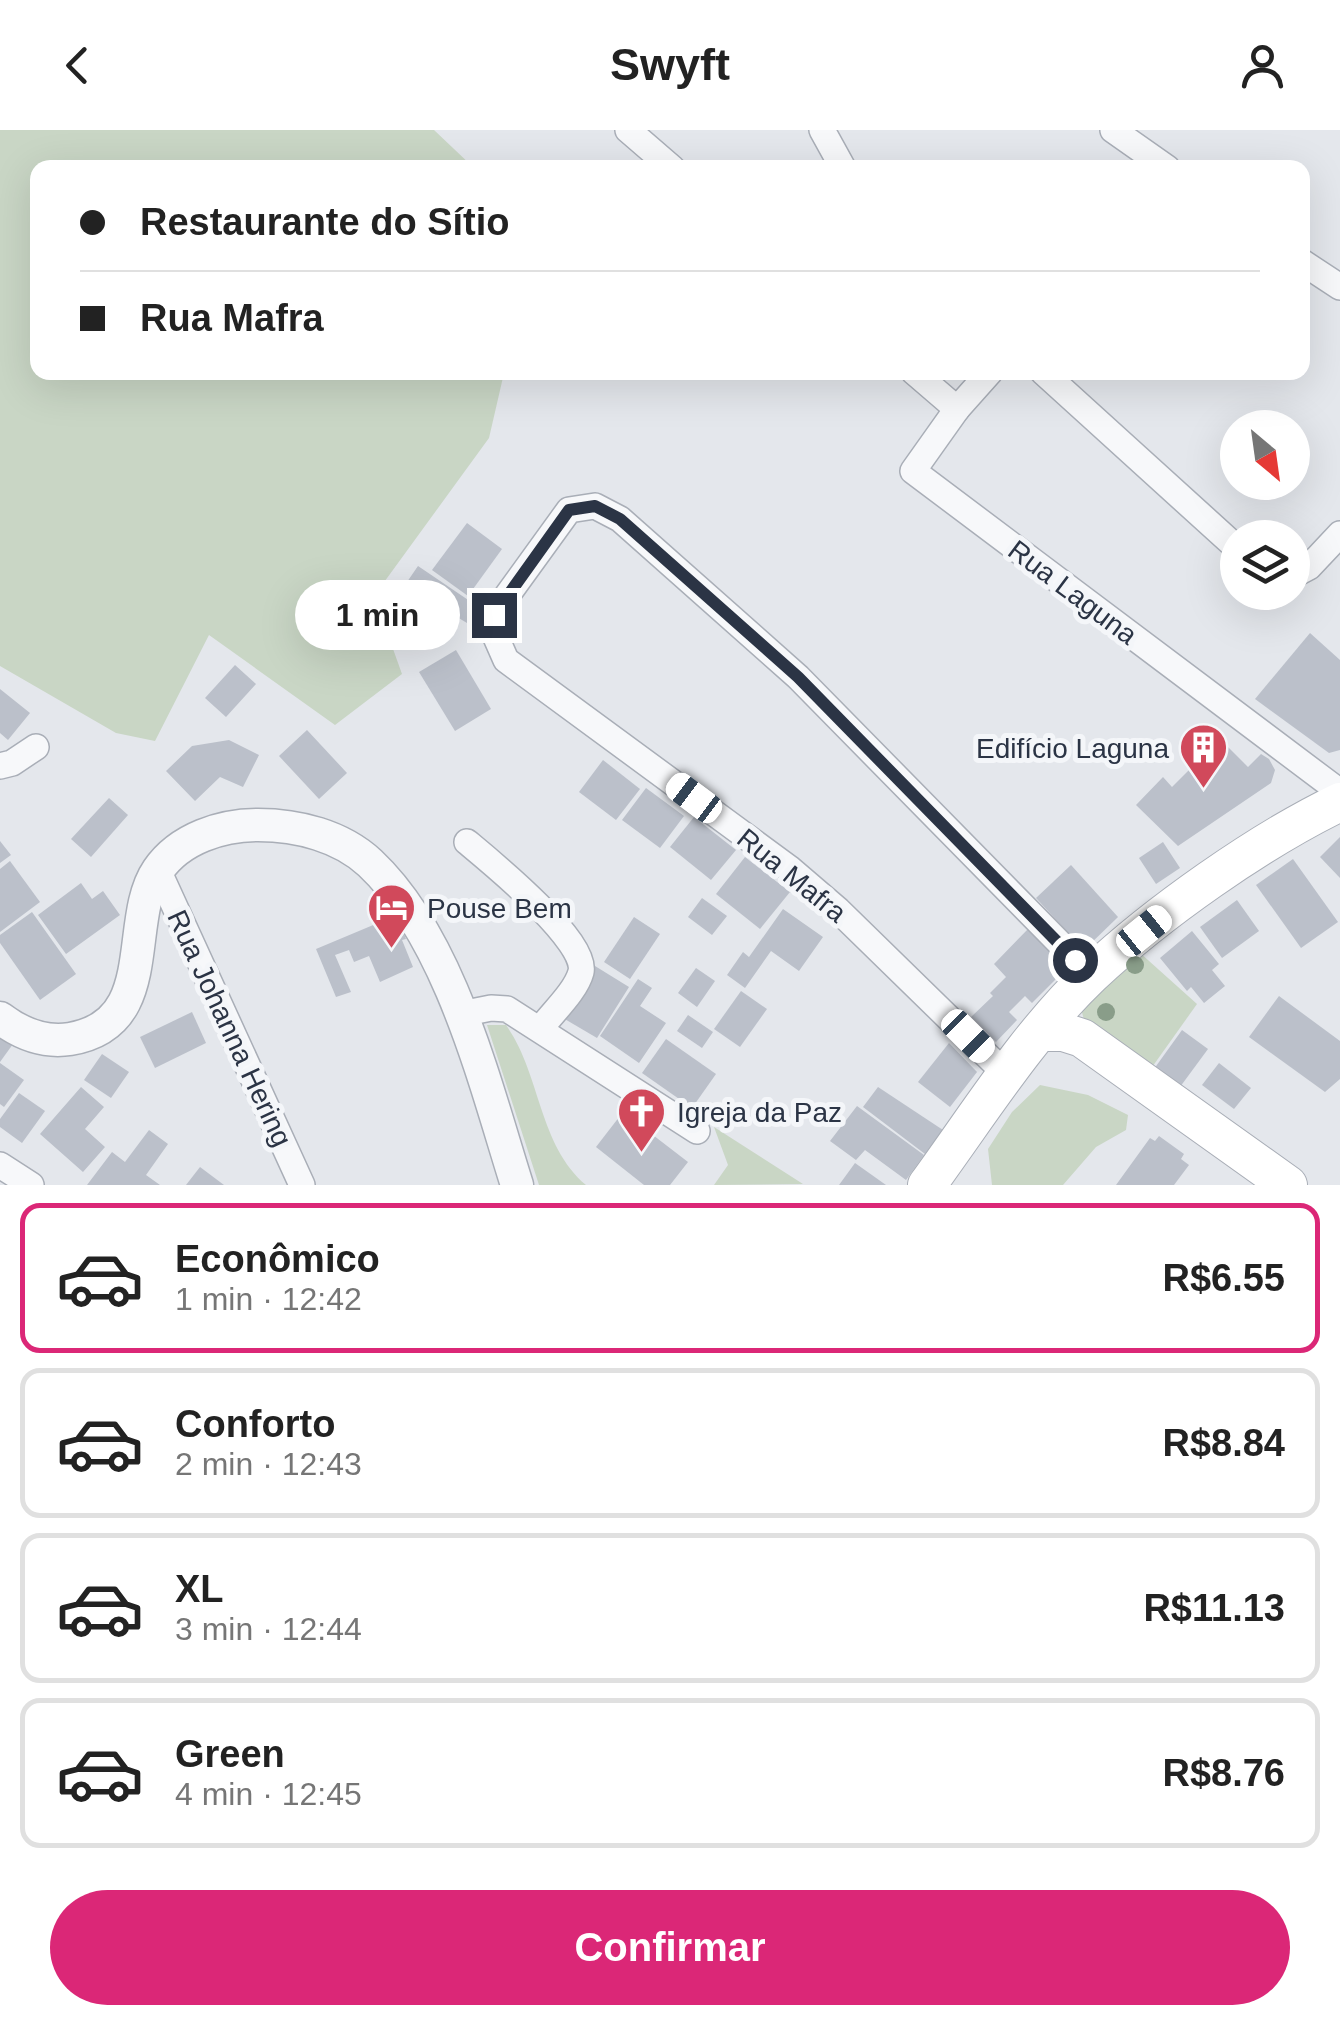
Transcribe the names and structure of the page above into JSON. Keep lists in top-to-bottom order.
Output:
{
  "streets": {
    "street": ["Rua Laguna", "Rua Mafra", "Rua Johanna Hering"]
  },
  "places": {
    "building": ["Edifício Laguna"],
    "hotel": ["Pouse Bem"],
    "church": ["Igreja da Paz"]
  },
  "north": "bottom right",
  "page": {
    "header": "Swyft",
    "banner": ["Restaurante do Sítio", "Rua Mafra"],
    "bubble": "1 min",
    "list": [
      {
        "name": "Econômico",
        "note": "1 min · 12:42",
        "value": "R$6.55"
      },
      {
        "name": "Conforto",
        "note": "2 min · 12:43",
        "value": "R$8.84"
      },
      {
        "name": "XL",
        "note": "3 min · 12:44",
        "value": "R$11.13"
      },
      {
        "name": "Green",
        "note": "4 min · 12:45",
        "value": "R$8.76"
      }
    ],
    "buttons": "Confirmar"
  }
}
